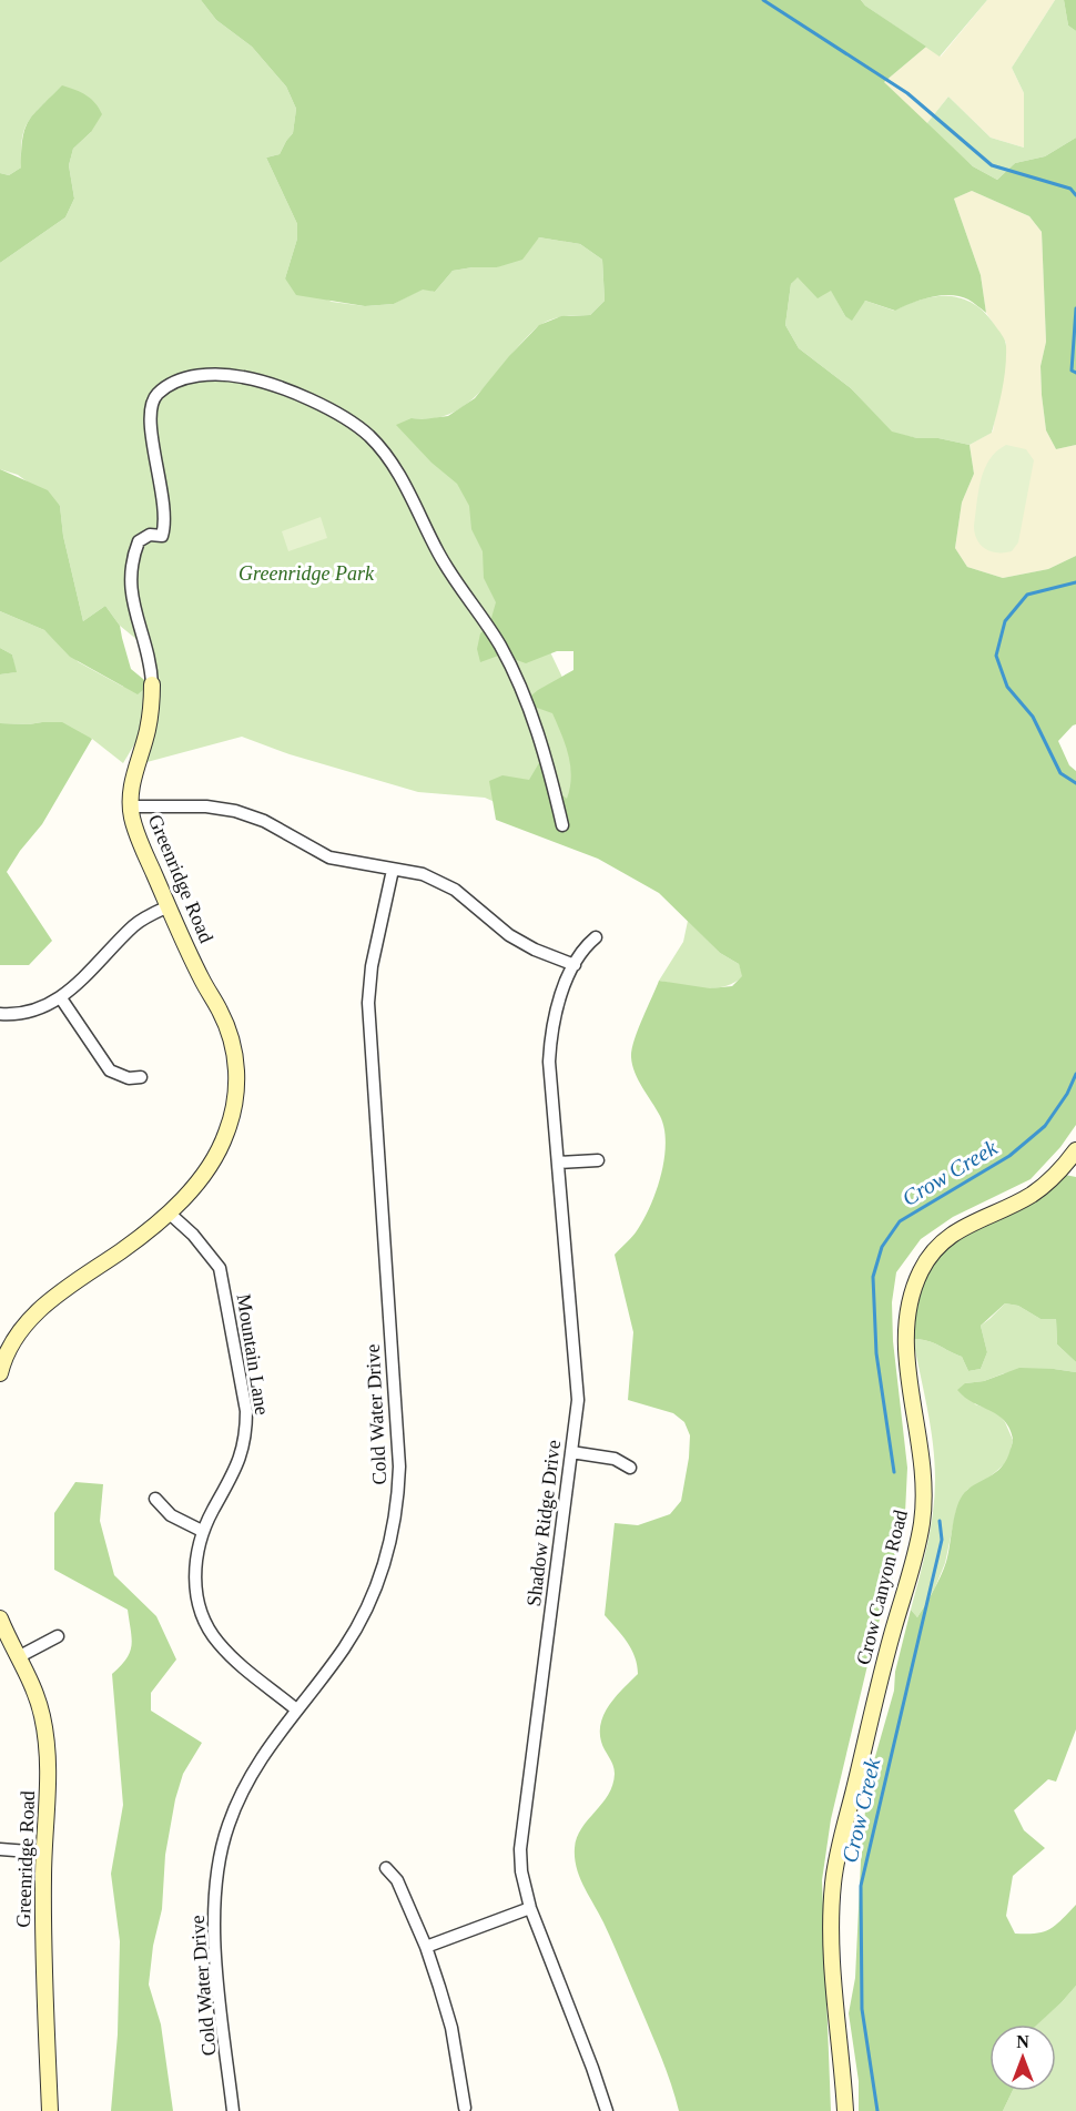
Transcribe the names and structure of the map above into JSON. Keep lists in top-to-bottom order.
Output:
{
  "streets": {
    "street": [
      "Greenridge Road",
      "Mountain Lane",
      "Cold Water Drive",
      "Shadow Ridge Drive",
      "Crow Canyon Road"
    ]
  },
  "crossings": [
    ["Greenridge Road", "Mountain Lane"],
    ["Mountain Lane", "Cold Water Drive"]
  ],
  "water": ["Crow Creek"],
  "parks": ["Greenridge Park"],
  "north": "top"
}
